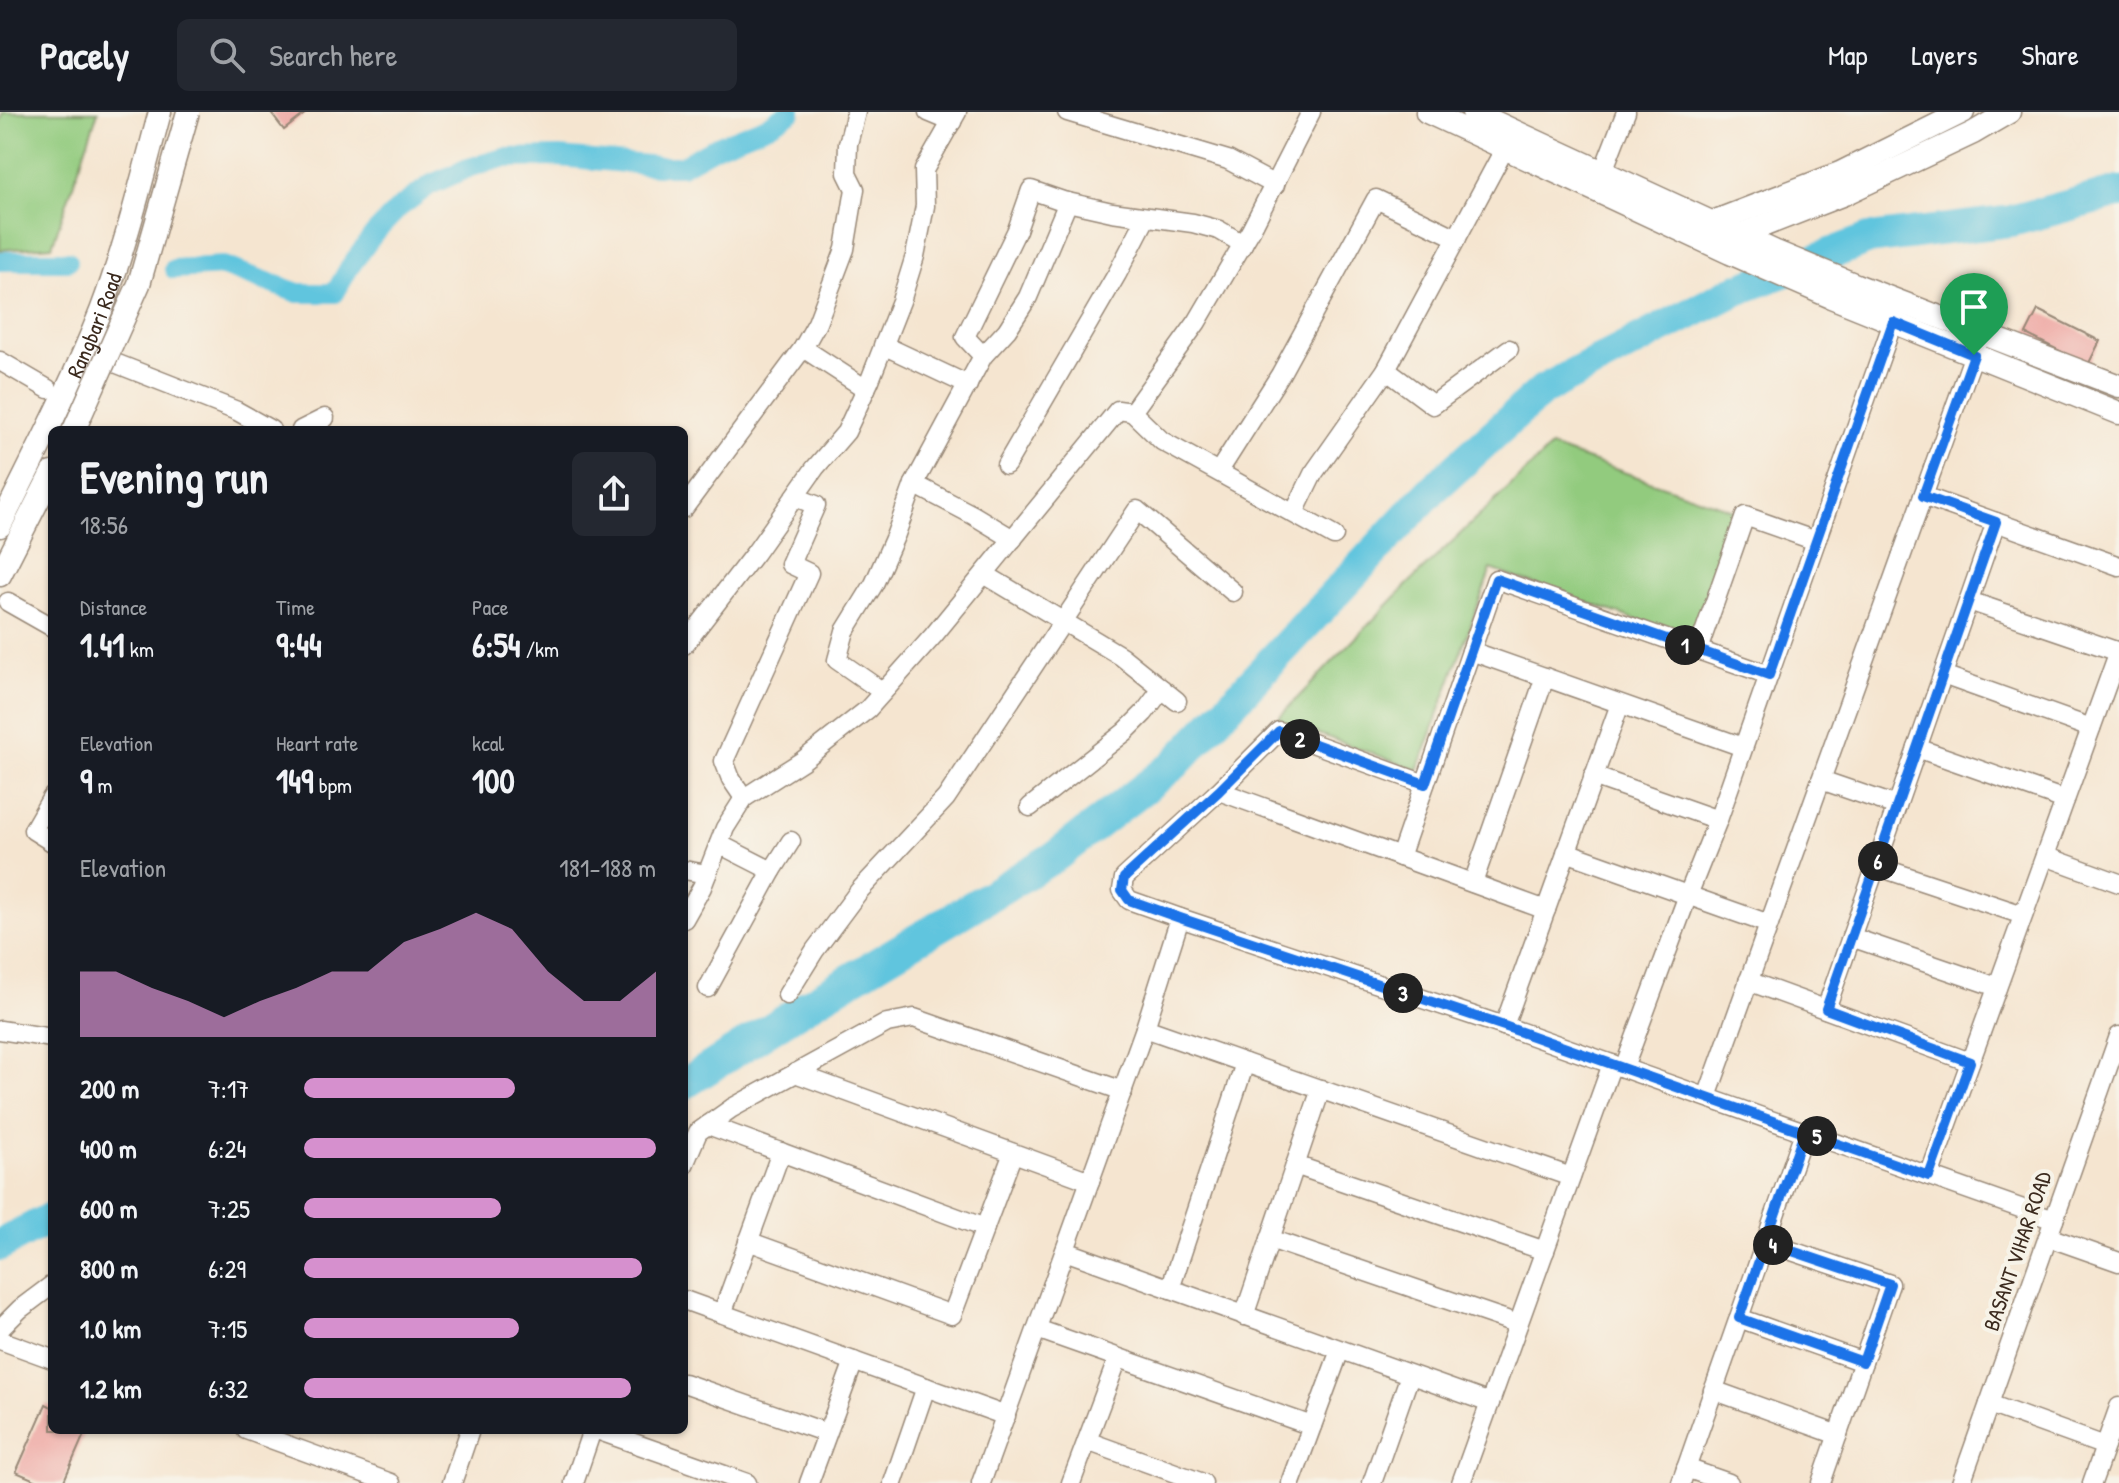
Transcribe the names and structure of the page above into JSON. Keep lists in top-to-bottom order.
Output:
{
  "streets": {
    "street": ["Rangbari Road", "BASANT VIHAR ROAD"]
  },
  "page": {
    "header": "Pacely",
    "search": "Search here",
    "nav": ["Map", "Layers", "Share"],
    "heading": ["Evening run", "18:56"],
    "stats": [
      ["Distance", "1.41 km"],
      ["Time", "9:44"],
      ["Pace", "6:54 /km"],
      ["Elevation", "9 m"],
      ["Heart rate", "149 bpm"],
      ["kcal", "100"]
    ],
    "pins": [
      "1",
      "2",
      "6",
      "3",
      "5",
      "4"
    ],
    "chart": ["Elevation", "181–188 m"],
    "list": [
      {
        "name": "200 m",
        "note": "7:17"
      },
      {
        "name": "400 m",
        "note": "6:24"
      },
      {
        "name": "600 m",
        "note": "7:25"
      },
      {
        "name": "800 m",
        "note": "6:29"
      },
      {
        "name": "1.0 km",
        "note": "7:15"
      },
      {
        "name": "1.2 km",
        "note": "6:32"
      }
    ]
  }
}
